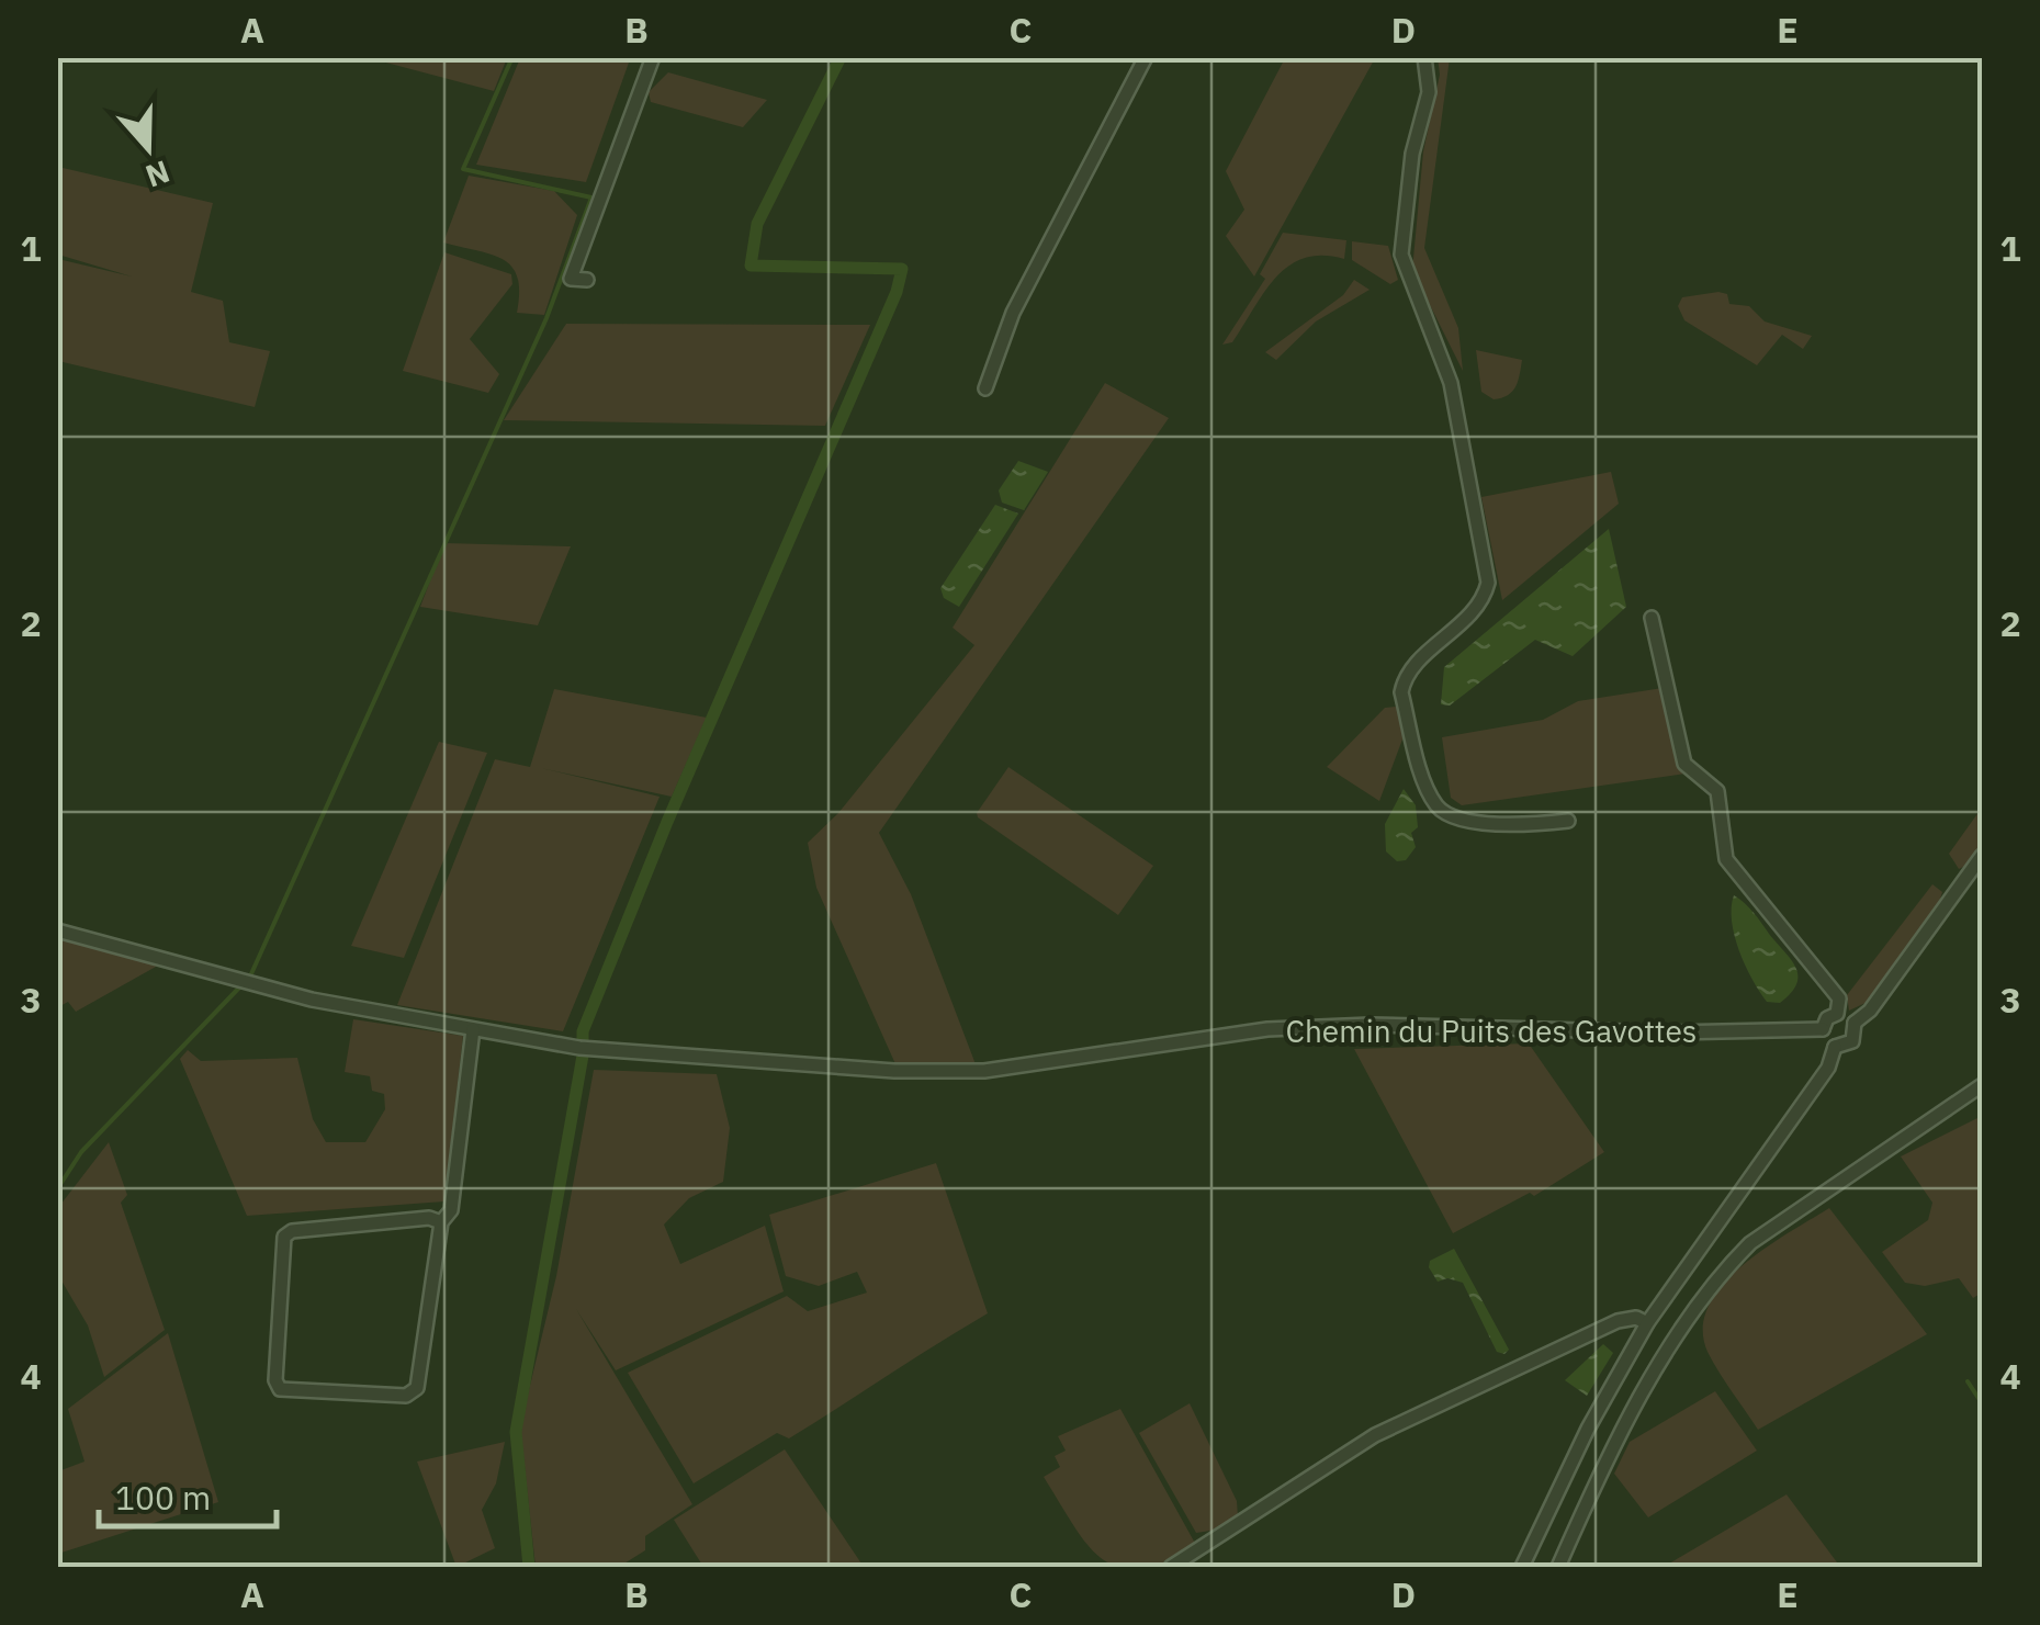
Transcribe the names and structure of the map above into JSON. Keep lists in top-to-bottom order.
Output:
{
  "streets": {
    "street": ["Chemin du Puits des Gavottes"]
  },
  "scale_bar": "100 m",
  "north": "bottom",
  "grid": {
    "columns": [
      "A",
      "B",
      "C",
      "D",
      "E"
    ],
    "rows": [
      "1",
      "2",
      "3",
      "4"
    ]
  }
}
